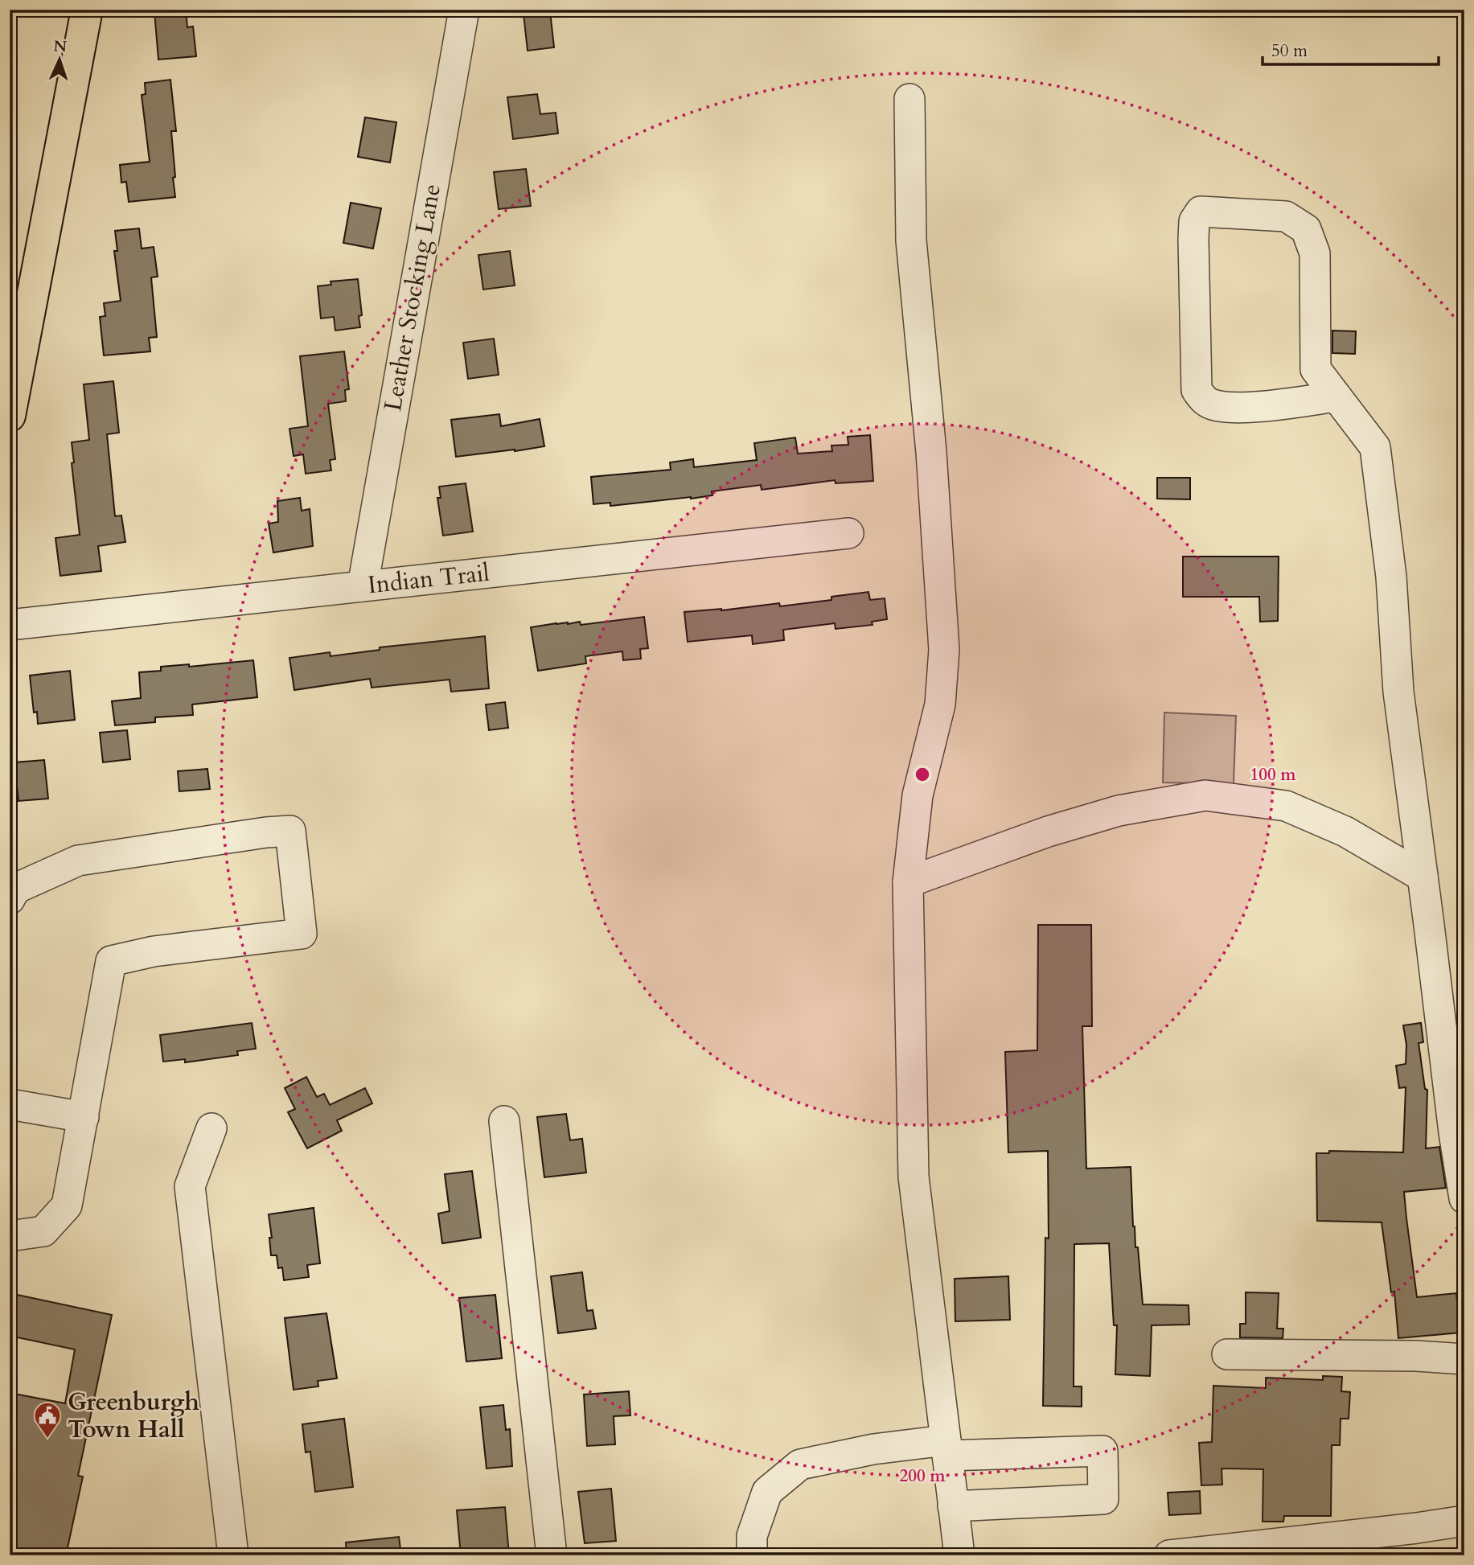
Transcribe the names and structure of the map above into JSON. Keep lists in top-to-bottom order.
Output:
{
  "streets": {
    "street": ["Leather Stocking Lane", "Indian Trail"]
  },
  "crossings": [
    ["Leather Stocking Lane", "Indian Trail"]
  ],
  "places": {
    "public building": ["Greenburgh Town Hall"]
  },
  "scale_bar": "50 m",
  "north": "top",
  "rings": ["100 m", "200 m"]
}
